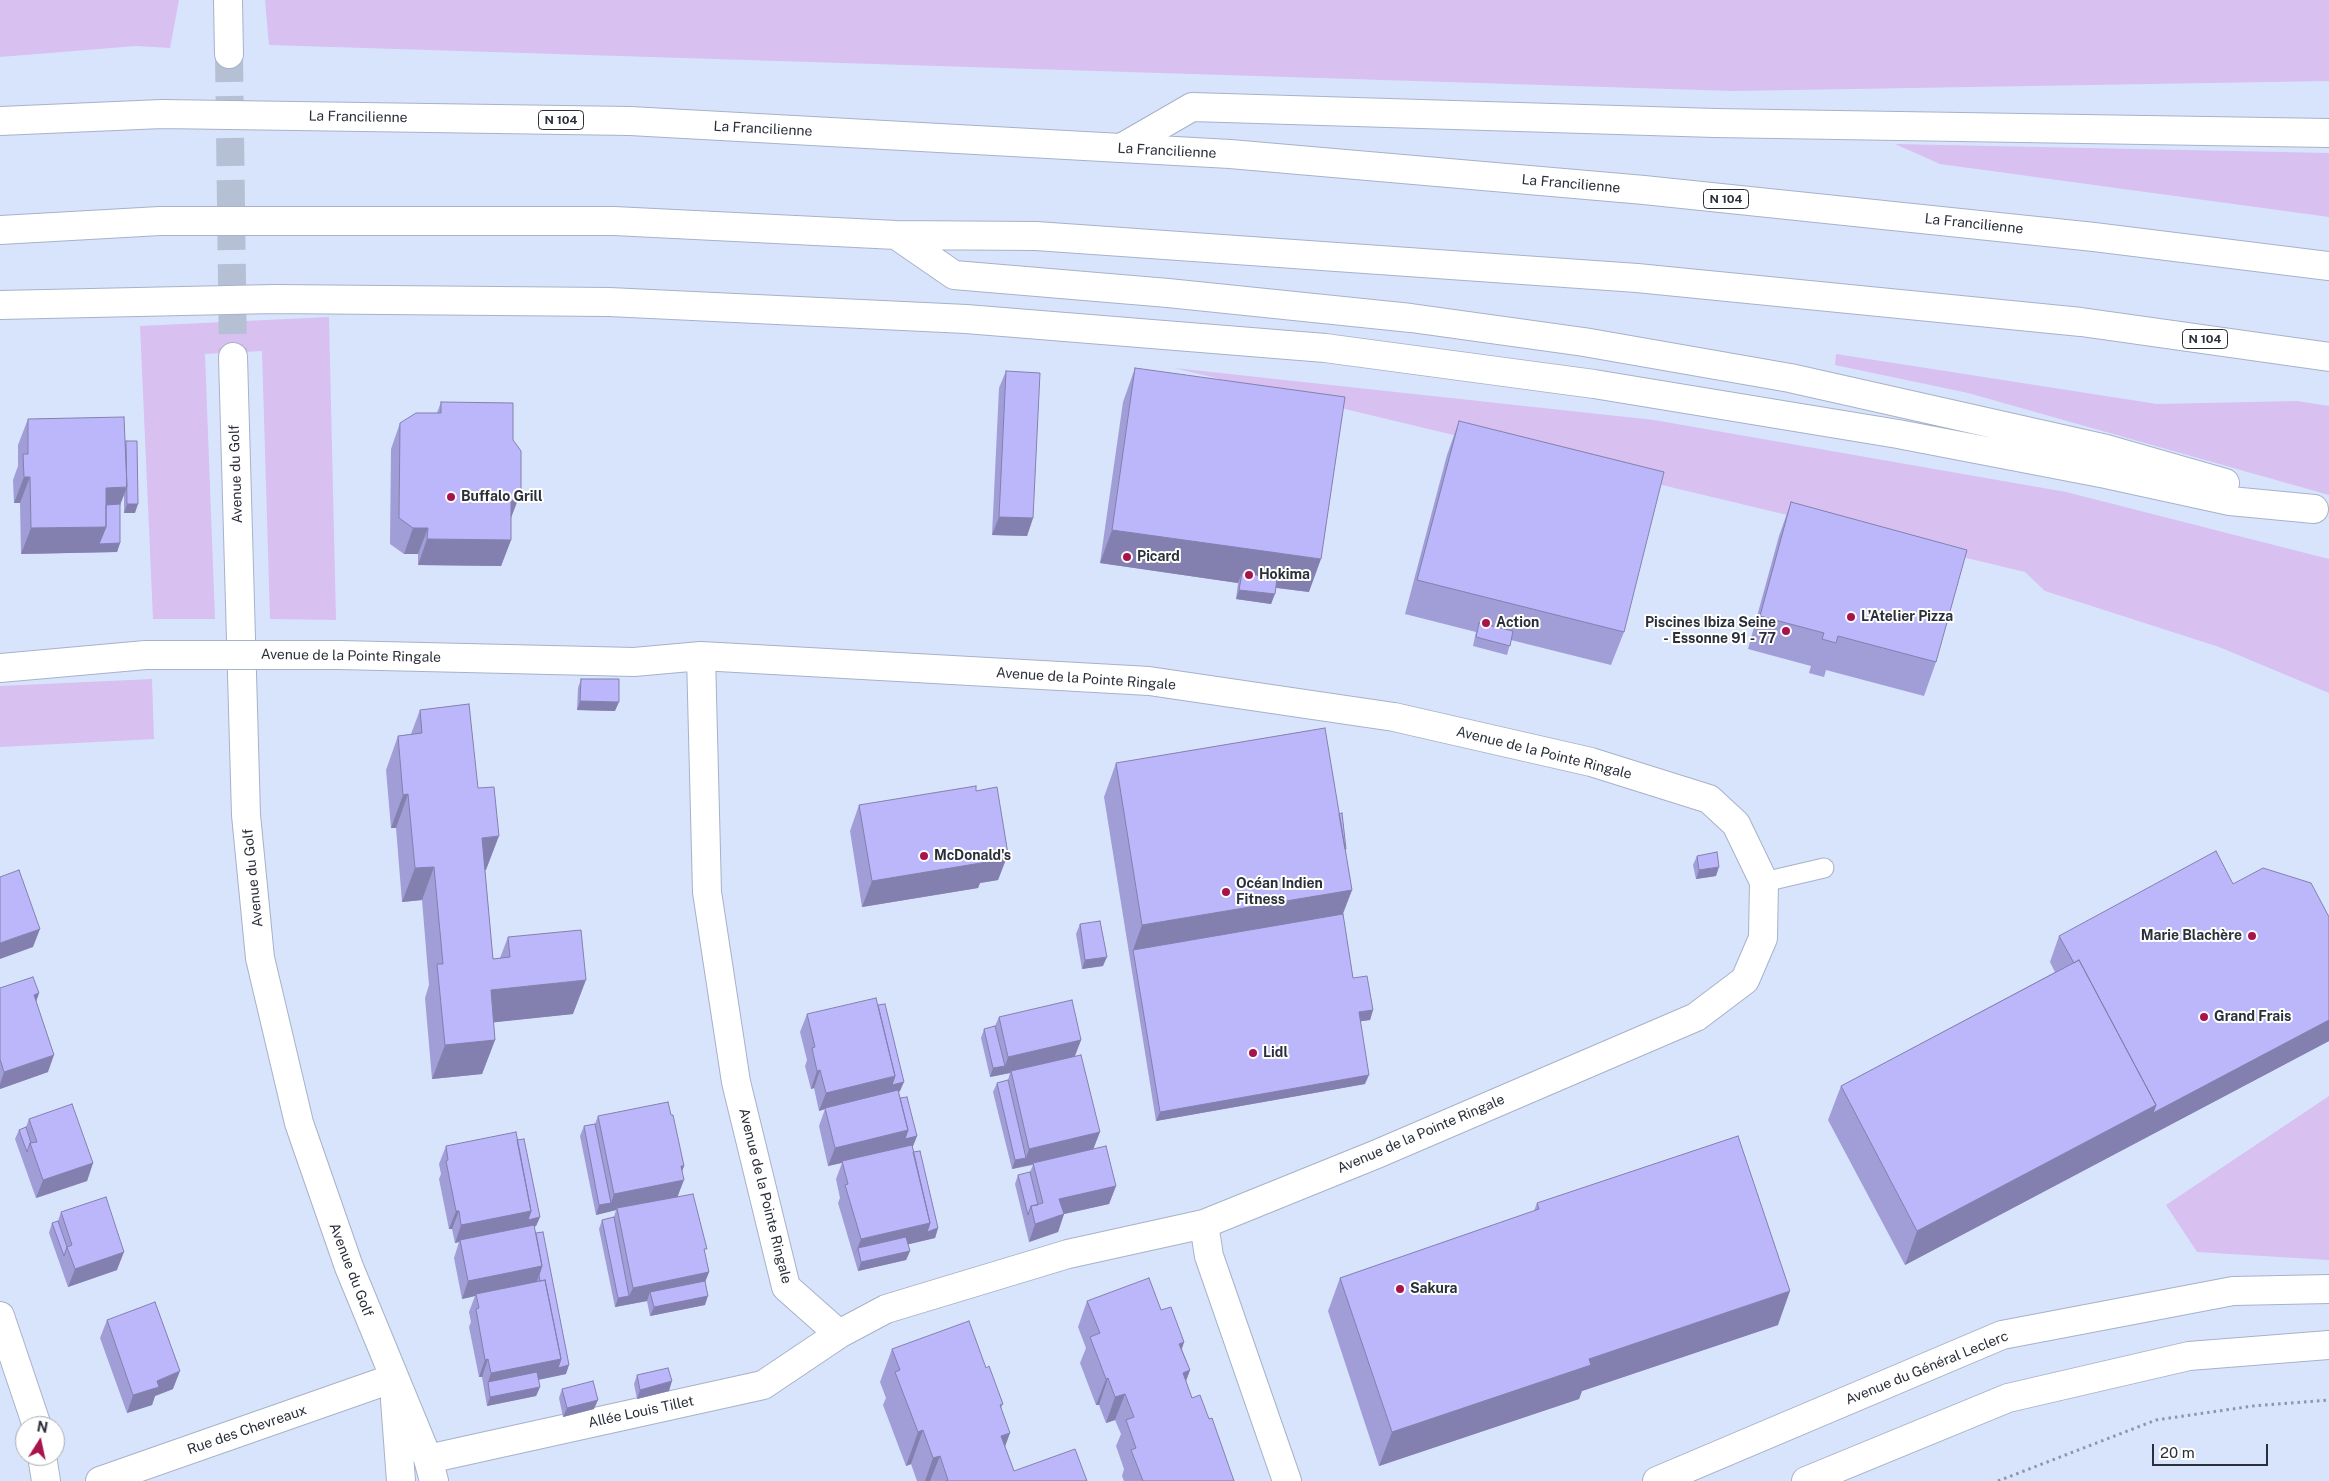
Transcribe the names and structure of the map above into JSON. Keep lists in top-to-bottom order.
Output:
{
  "streets": {
    "main road": [
      "La Francilienne",
      "N 104",
      "Avenue du Golf",
      "Avenue de la Pointe Ringale",
      "Avenue du Général Leclerc",
      "Allée Louis Tillet",
      "Rue des Chevreaux"
    ]
  },
  "crossings": [
    ["Avenue du Golf", "Allée Louis Tillet"],
    ["Avenue du Golf", "Rue des Chevreaux"],
    ["Avenue de la Pointe Ringale", "Allée Louis Tillet"]
  ],
  "places": [
    "Buffalo Grill",
    "Picard",
    "Hokima",
    "L’Atelier Pizza",
    "Action",
    "Piscines Ibiza Seine - Essonne 91 - 77",
    "McDonald's",
    "Océan Indien Fitness",
    "Marie Blachère",
    "Grand Frais",
    "Lidl",
    "Sakura"
  ],
  "scale_bar": "20 m",
  "north": "top"
}
